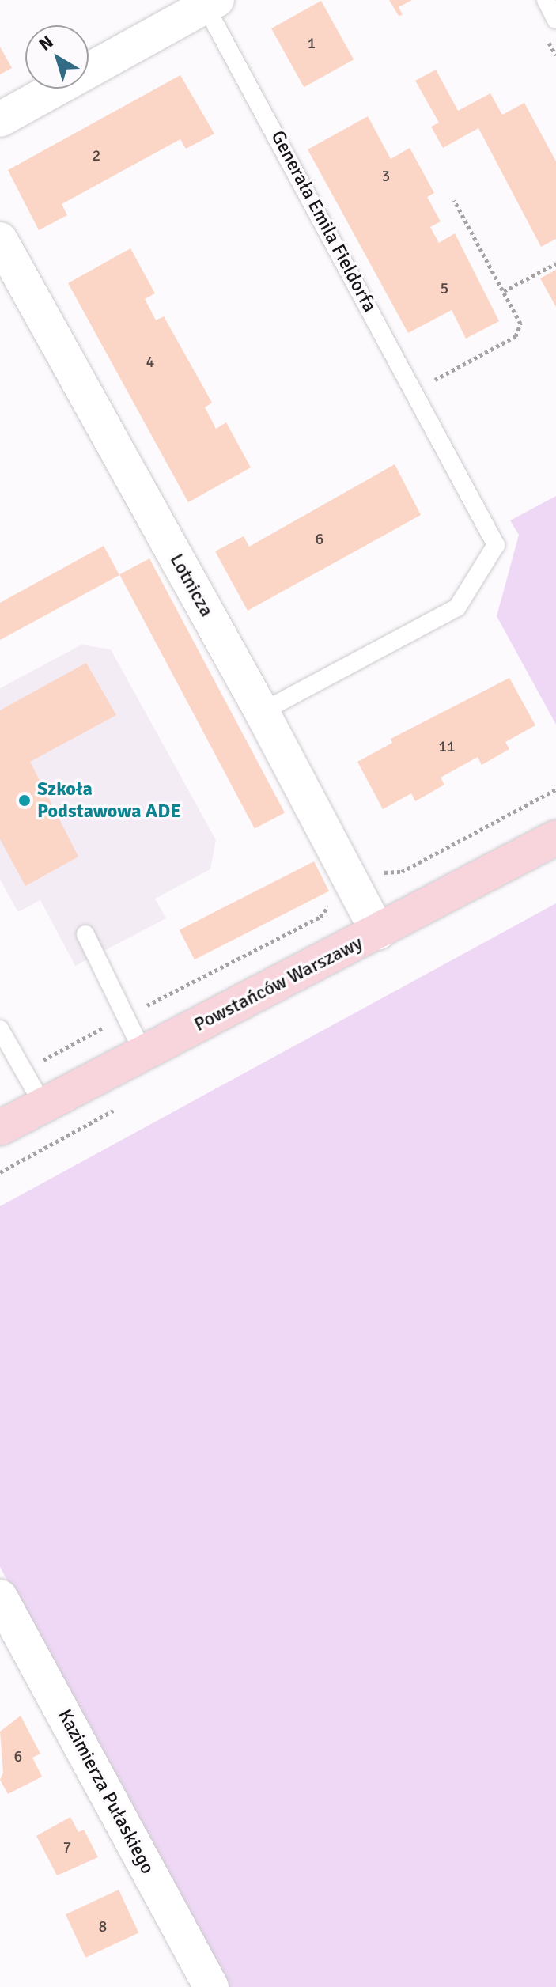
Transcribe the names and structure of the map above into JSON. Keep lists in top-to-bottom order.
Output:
{
  "streets": {
    "main road": ["Powstańców Warszawy"],
    "street": ["Lotnicza", "Kazimierza Pułaskiego"],
    "lane": ["Generała Emila Fieldorfa"]
  },
  "crossings": [
    ["Generała Emila Fieldorfa", "Lotnicza"],
    ["Lotnicza", "Powstańców Warszawy"]
  ],
  "places": ["Szkoła Podstawowa ADE"],
  "house_numbers": [
    "1",
    "2",
    "3",
    "5",
    "4",
    "6",
    "11",
    "6",
    "7",
    "8"
  ],
  "north": "top left"
}
